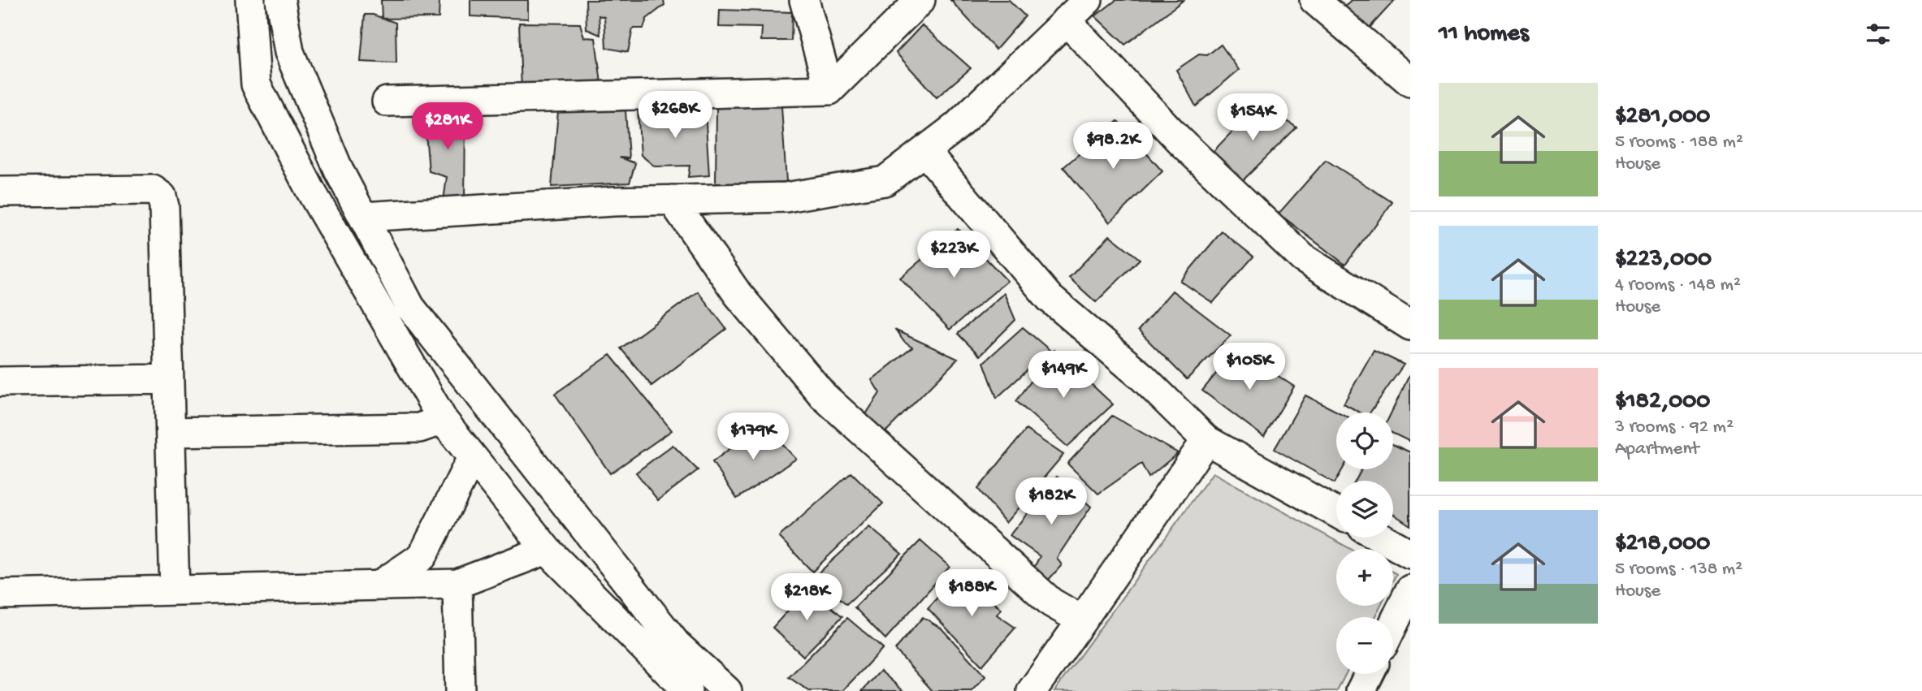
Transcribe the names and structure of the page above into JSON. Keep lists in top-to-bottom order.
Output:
{
  "page": {
    "heading": "11 homes",
    "list": [
      {
        "name": "$281,000",
        "note": "5 rooms · 188 m² · House"
      },
      {
        "name": "$223,000",
        "note": "4 rooms · 148 m² · House"
      },
      {
        "name": "$182,000",
        "note": "3 rooms · 92 m² · Apartment"
      },
      {
        "name": "$218,000",
        "note": "5 rooms · 138 m² · House"
      }
    ],
    "price": [
      "$268K",
      "$154K",
      "$281K",
      "$98.2K",
      "$223K",
      "$105K",
      "$149K",
      "$179K",
      "$182K",
      "$188K",
      "$218K"
    ],
    "map_buttons": ["+", "−"]
  }
}
